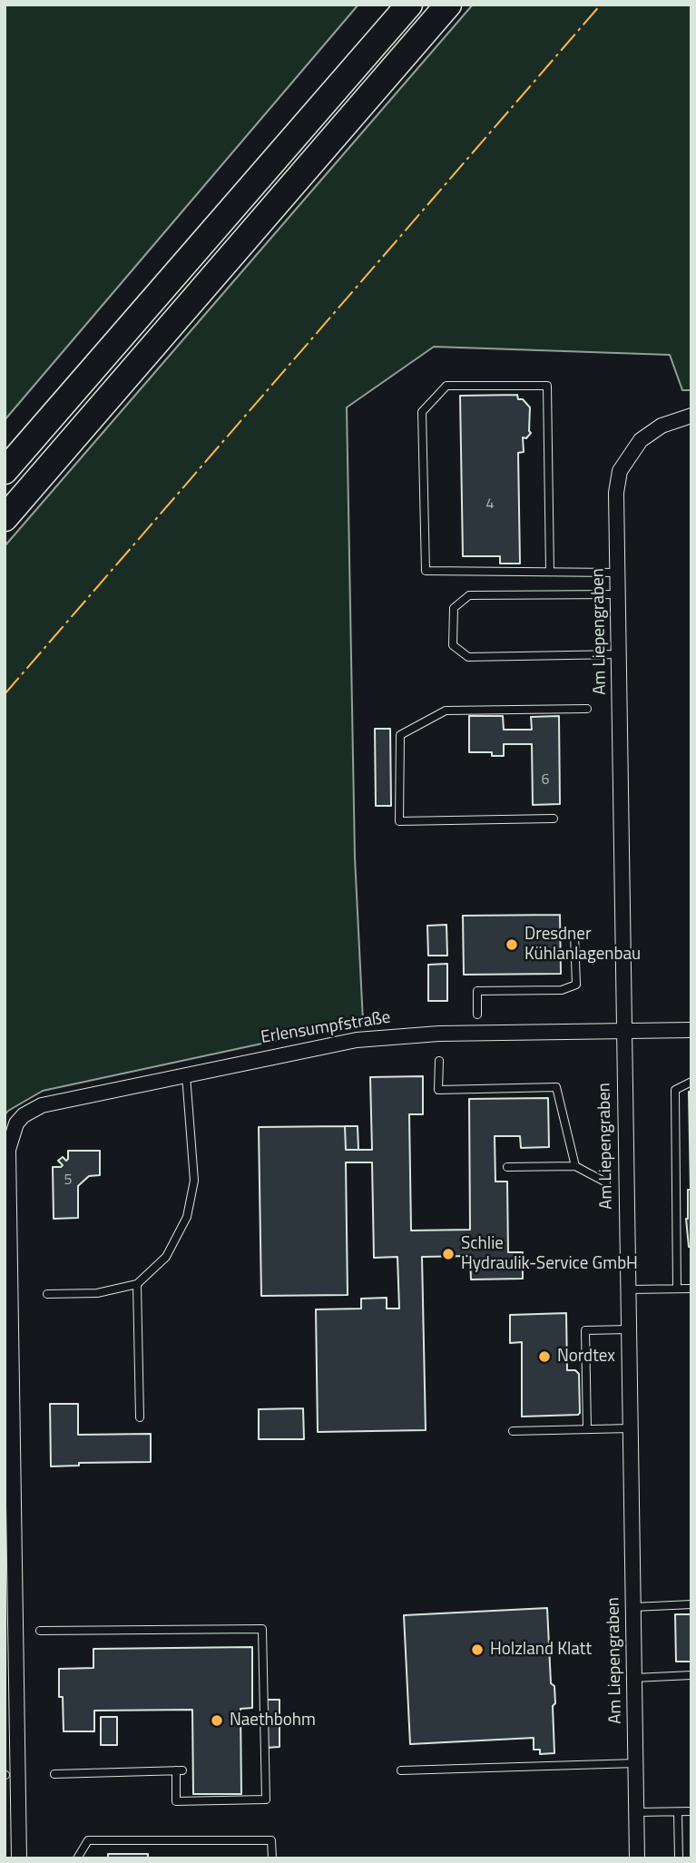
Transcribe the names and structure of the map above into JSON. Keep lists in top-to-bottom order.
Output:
{
  "streets": {
    "street": ["Am Liepengraben", "Erlensumpfstraße"]
  },
  "crossings": [
    ["Am Liepengraben", "Erlensumpfstraße"]
  ],
  "places": [
    "Dresdner Kühlanlagenbau",
    "Schlie Hydraulik-Service GmbH",
    "Nordtex",
    "Holzland Klatt",
    "Naethbohm"
  ],
  "house_numbers": ["4", "6", "5"]
}
